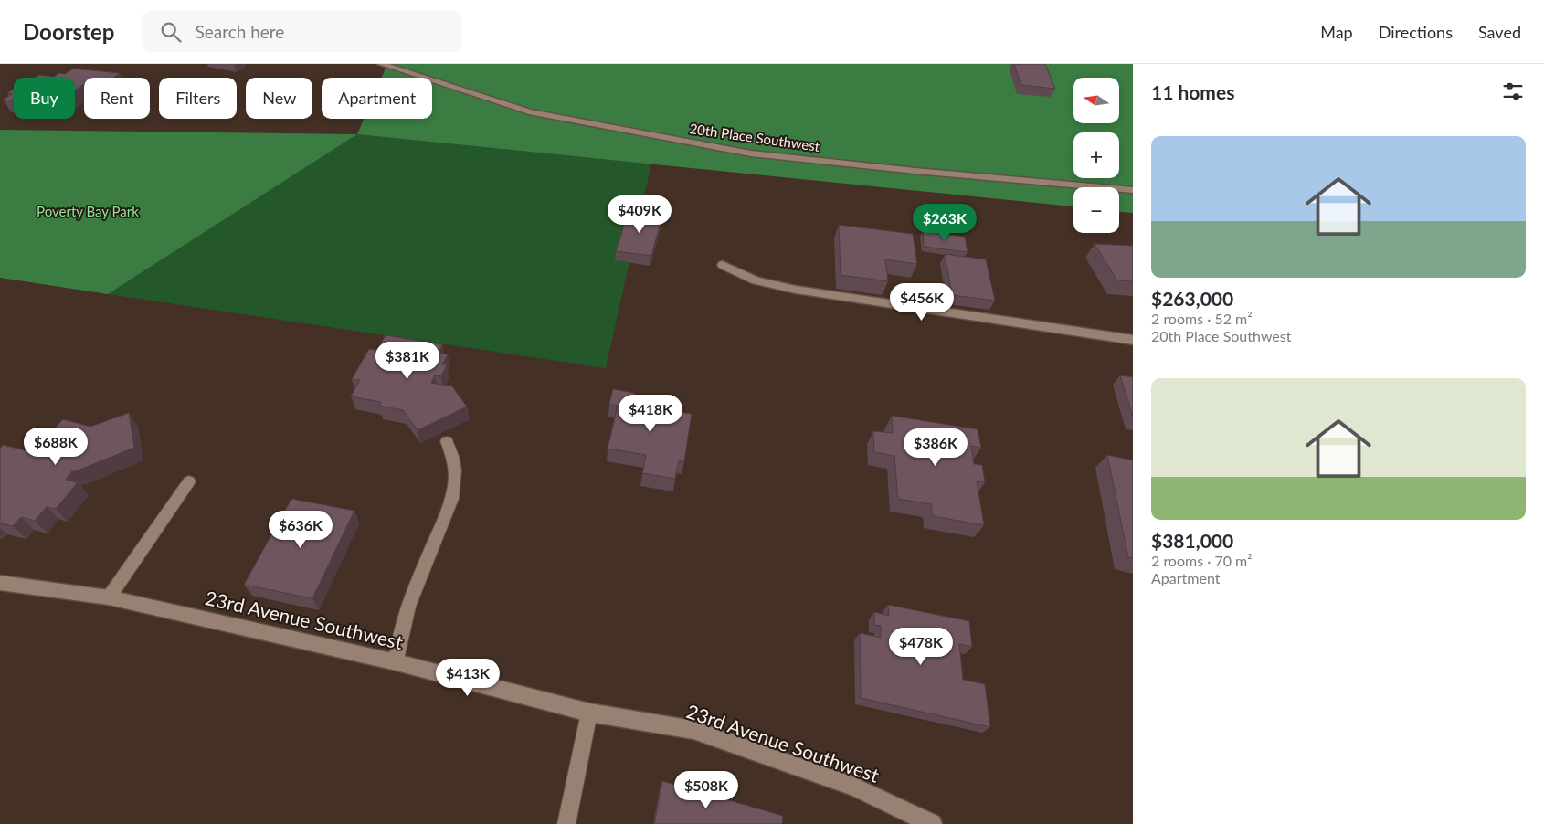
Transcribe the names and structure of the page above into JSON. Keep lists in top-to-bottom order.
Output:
{
  "streets": {
    "street": ["20th Place Southwest", "23rd Avenue Southwest"]
  },
  "parks": ["Poverty Bay Park"],
  "north": "left",
  "page": {
    "header": "Doorstep",
    "search": "Search here",
    "nav": ["Map", "Directions", "Saved"],
    "heading": "11 homes",
    "map_buttons": ["+", "−"],
    "chip": [
      "Buy",
      "Rent",
      "Filters",
      "New",
      "Apartment"
    ],
    "list": [
      {
        "name": "$263,000",
        "note": "2 rooms · 52 m² · 20th Place Southwest"
      },
      {
        "name": "$381,000",
        "note": "2 rooms · 70 m² · Apartment"
      }
    ],
    "price": [
      "$409K",
      "$263K",
      "$456K",
      "$381K",
      "$418K",
      "$688K",
      "$386K",
      "$636K",
      "$478K",
      "$413K",
      "$508K"
    ]
  }
}
